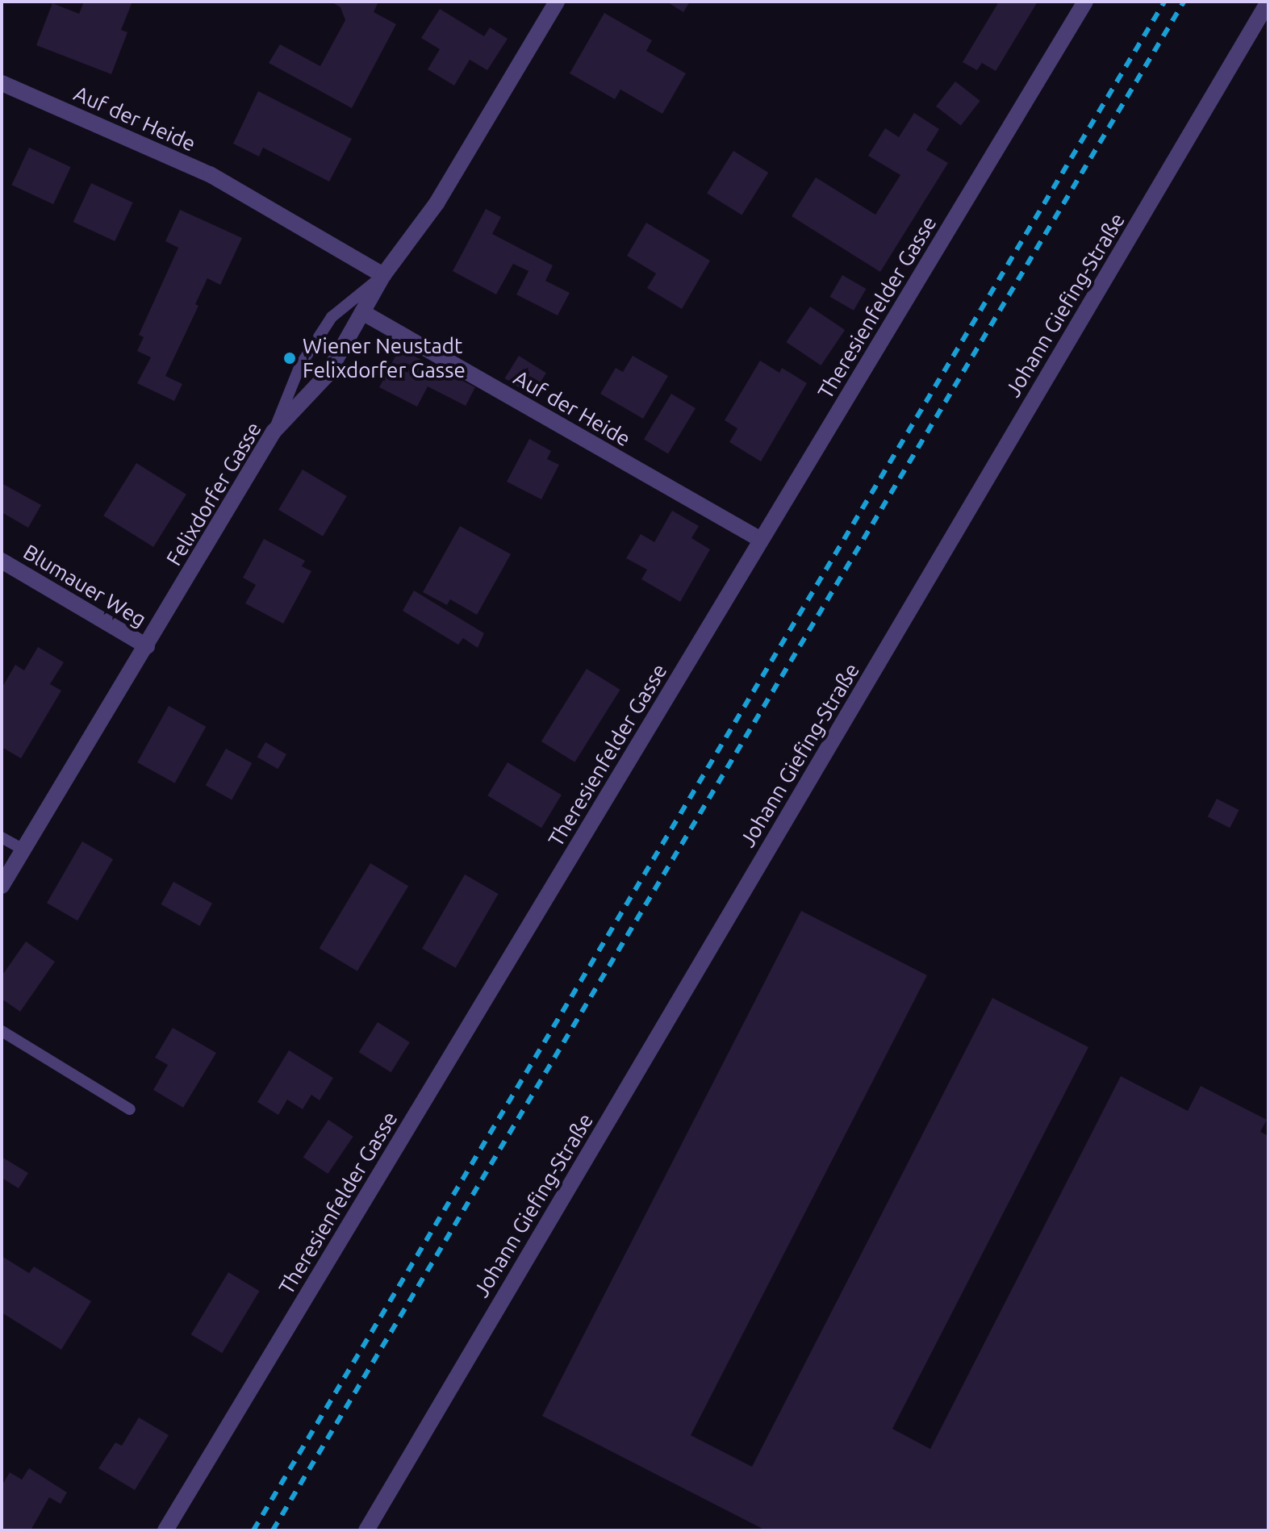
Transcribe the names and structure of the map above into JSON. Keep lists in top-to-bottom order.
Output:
{
  "streets": {
    "street": [
      "Auf der Heide",
      "Johann Giefing-Straße",
      "Theresienfelder Gasse",
      "Felixdorfer Gasse",
      "Blumauer Weg"
    ]
  },
  "crossings": [
    ["Auf der Heide", "Theresienfelder Gasse"],
    ["Auf der Heide", "Felixdorfer Gasse"],
    ["Felixdorfer Gasse", "Blumauer Weg"]
  ],
  "places": ["Wiener Neustadt Felixdorfer Gasse"]
}
